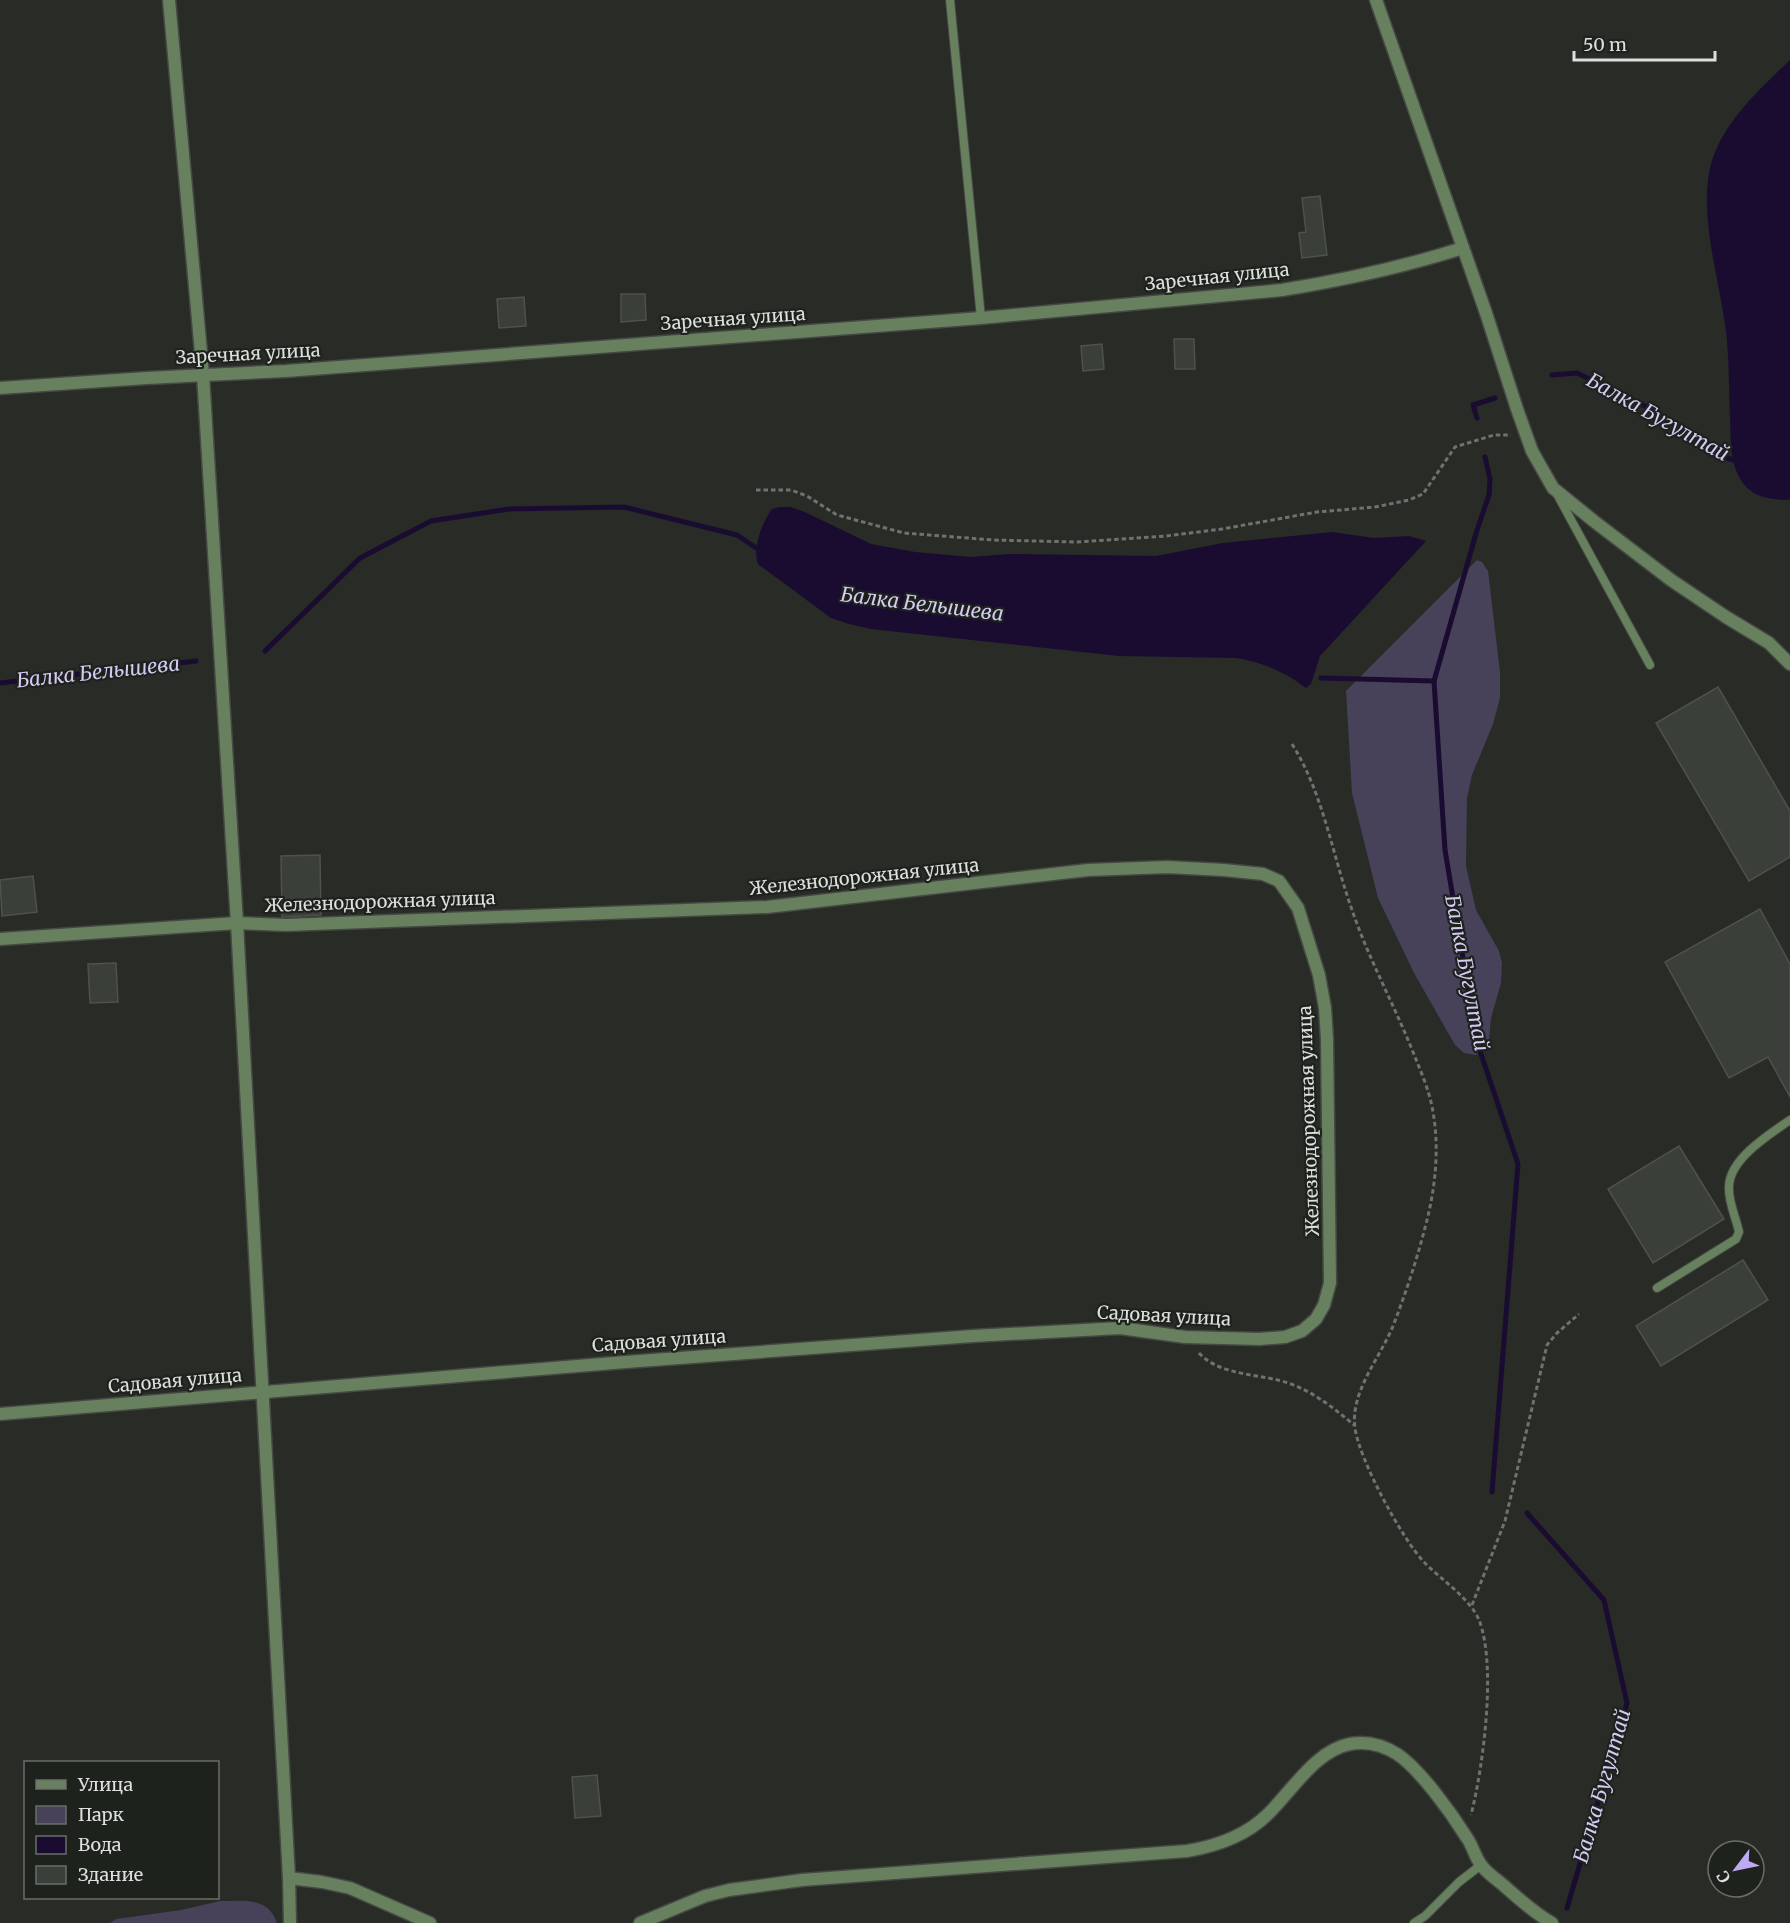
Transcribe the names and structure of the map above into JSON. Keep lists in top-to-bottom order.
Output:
{
  "streets": {
    "street": ["Заречная улица", "Железнодорожная улица", "Садовая улица"]
  },
  "crossings": [
    ["Железнодорожная улица", "Садовая улица"]
  ],
  "water": ["Балка Бугултай", "Балка Белышева"],
  "legend": [
    "Улица",
    "Парк",
    "Вода",
    "Здание"
  ],
  "scale_bar": "50 m",
  "north": "bottom left"
}
